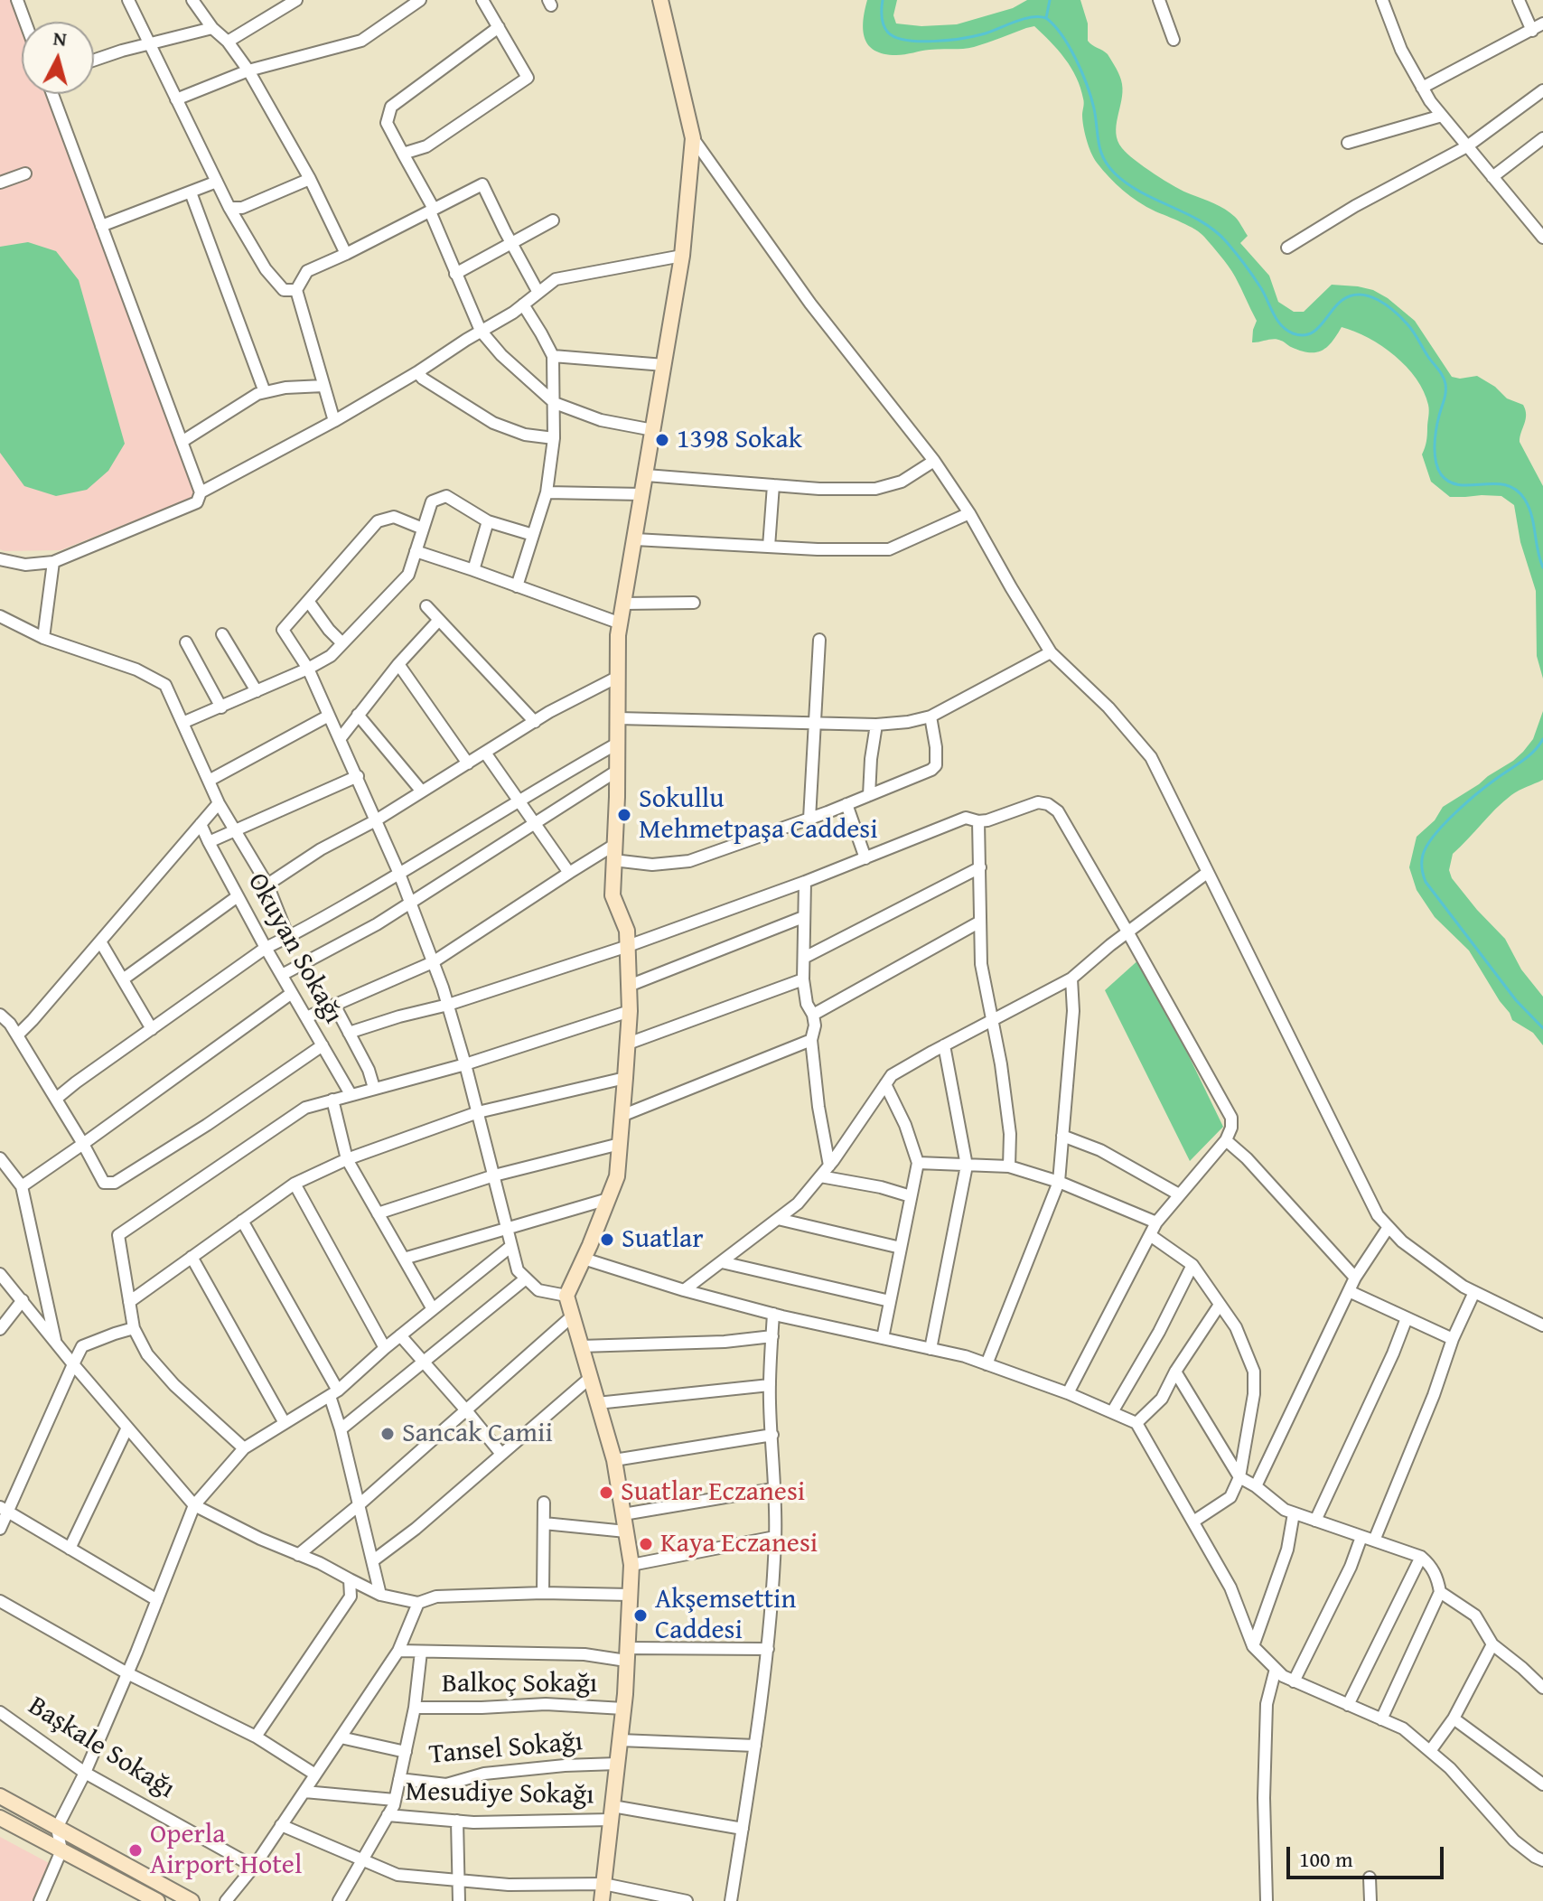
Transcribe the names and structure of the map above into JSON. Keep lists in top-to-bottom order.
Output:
{
  "streets": {
    "street": [
      "Okuyan Sokağı",
      "Balkoç Sokağı",
      "Başkale Sokağı",
      "Tansel Sokağı",
      "Mesudiye Sokağı"
    ]
  },
  "places": [
    "1398 Sokak",
    "Sokullu Mehmetpaşa Caddesi",
    "Suatlar",
    "Sancak Camii",
    "Suatlar Eczanesi",
    "Kaya Eczanesi",
    "Akşemsettin Caddesi",
    "Operla Airport Hotel"
  ],
  "scale_bar": "100 m",
  "north": "top"
}
